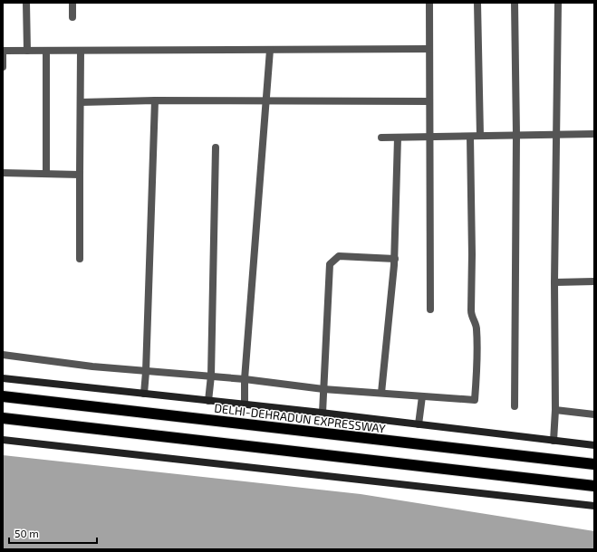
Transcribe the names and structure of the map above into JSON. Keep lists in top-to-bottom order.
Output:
{
  "streets": {
    "highway": ["DELHI-DEHRADUN EXPRESSWAY"]
  },
  "scale_bar": "50 m"
}
